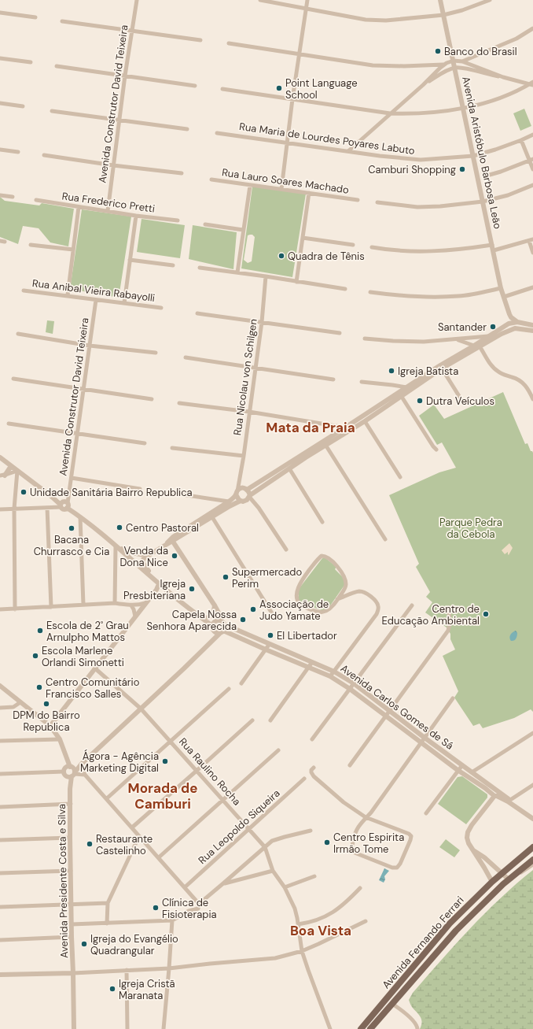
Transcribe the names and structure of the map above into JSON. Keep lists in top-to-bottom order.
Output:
{
  "streets": {
    "main road": ["Avenida Fernando Ferrari"],
    "street": [
      "Avenida Construtor David Teixeira",
      "Rua Maria de Lourdes Poyares Labuto",
      "Avenida Aristóbulo Barbosa Leão",
      "Rua Lauro Soares Machado",
      "Rua Frederico Pretti",
      "Rua Anibal Vieira Rabayolli",
      "Rua Nicolau von Schilgen",
      "Avenida Carlos Gomes de Sá",
      "Rua Raulino Rocha",
      "Rua Leopoldo Siqueira",
      "Avenida Presidente Costa e Silva"
    ]
  },
  "crossings": [
    ["Avenida Construtor David Teixeira", "Rua Frederico Pretti"],
    ["Avenida Construtor David Teixeira", "Rua Anibal Vieira Rabayolli"],
    ["Rua Maria de Lourdes Poyares Labuto", "Avenida Aristóbulo Barbosa Leão"],
    ["Rua Raulino Rocha", "Rua Leopoldo Siqueira"]
  ],
  "districts": ["Mata da Praia", "Morada de Camburi", "Boa Vista"],
  "parks": ["Parque Pedra da Cebola"],
  "places": [
    "Banco do Brasil",
    "Point Language School",
    "Camburi Shopping",
    "Quadra de Tênis",
    "Santander",
    "Igreja Batista",
    "Dutra Veículos",
    "Unidade Sanitária Bairro Republica",
    "Centro Pastoral",
    "Bacana Churrasco e Cia",
    "Venda da Dona Nice",
    "Supermercado Perim",
    "Igreja Presbiteriana",
    "Associação de Judo Yamate",
    "Centro de Educação Ambiental",
    "Capela Nossa Senhora Aparecida",
    "Escola de 2˚ Grau Arnulpho Mattos",
    "El Libertador",
    "Escola Marlene Orlandi Simonetti",
    "Centro Comunitário Francisco Salles",
    "DPM do Bairro Republica",
    "Ágora - Agência Marketing Digital",
    "Centro Espirita Irmão Tome",
    "Restaurante Castelinho",
    "Clínica de Fisioterapia",
    "Igreja do Evangélio Quadrangular",
    "Igreja Cristã Maranata"
  ]
}
